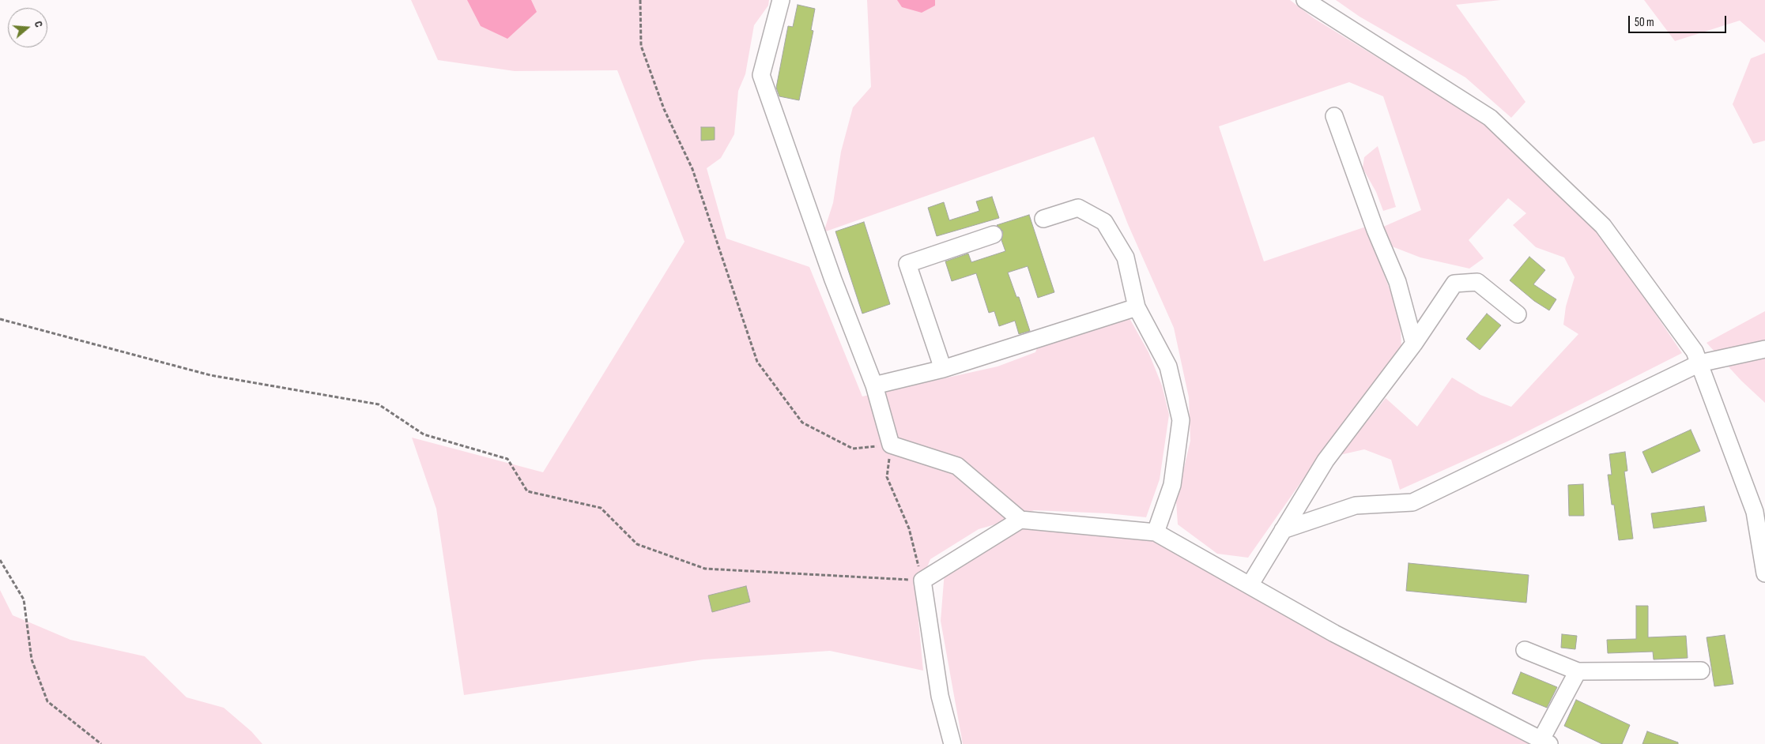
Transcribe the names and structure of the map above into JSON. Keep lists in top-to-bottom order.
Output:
{
  "scale_bar": "50 m",
  "north": "right"
}
